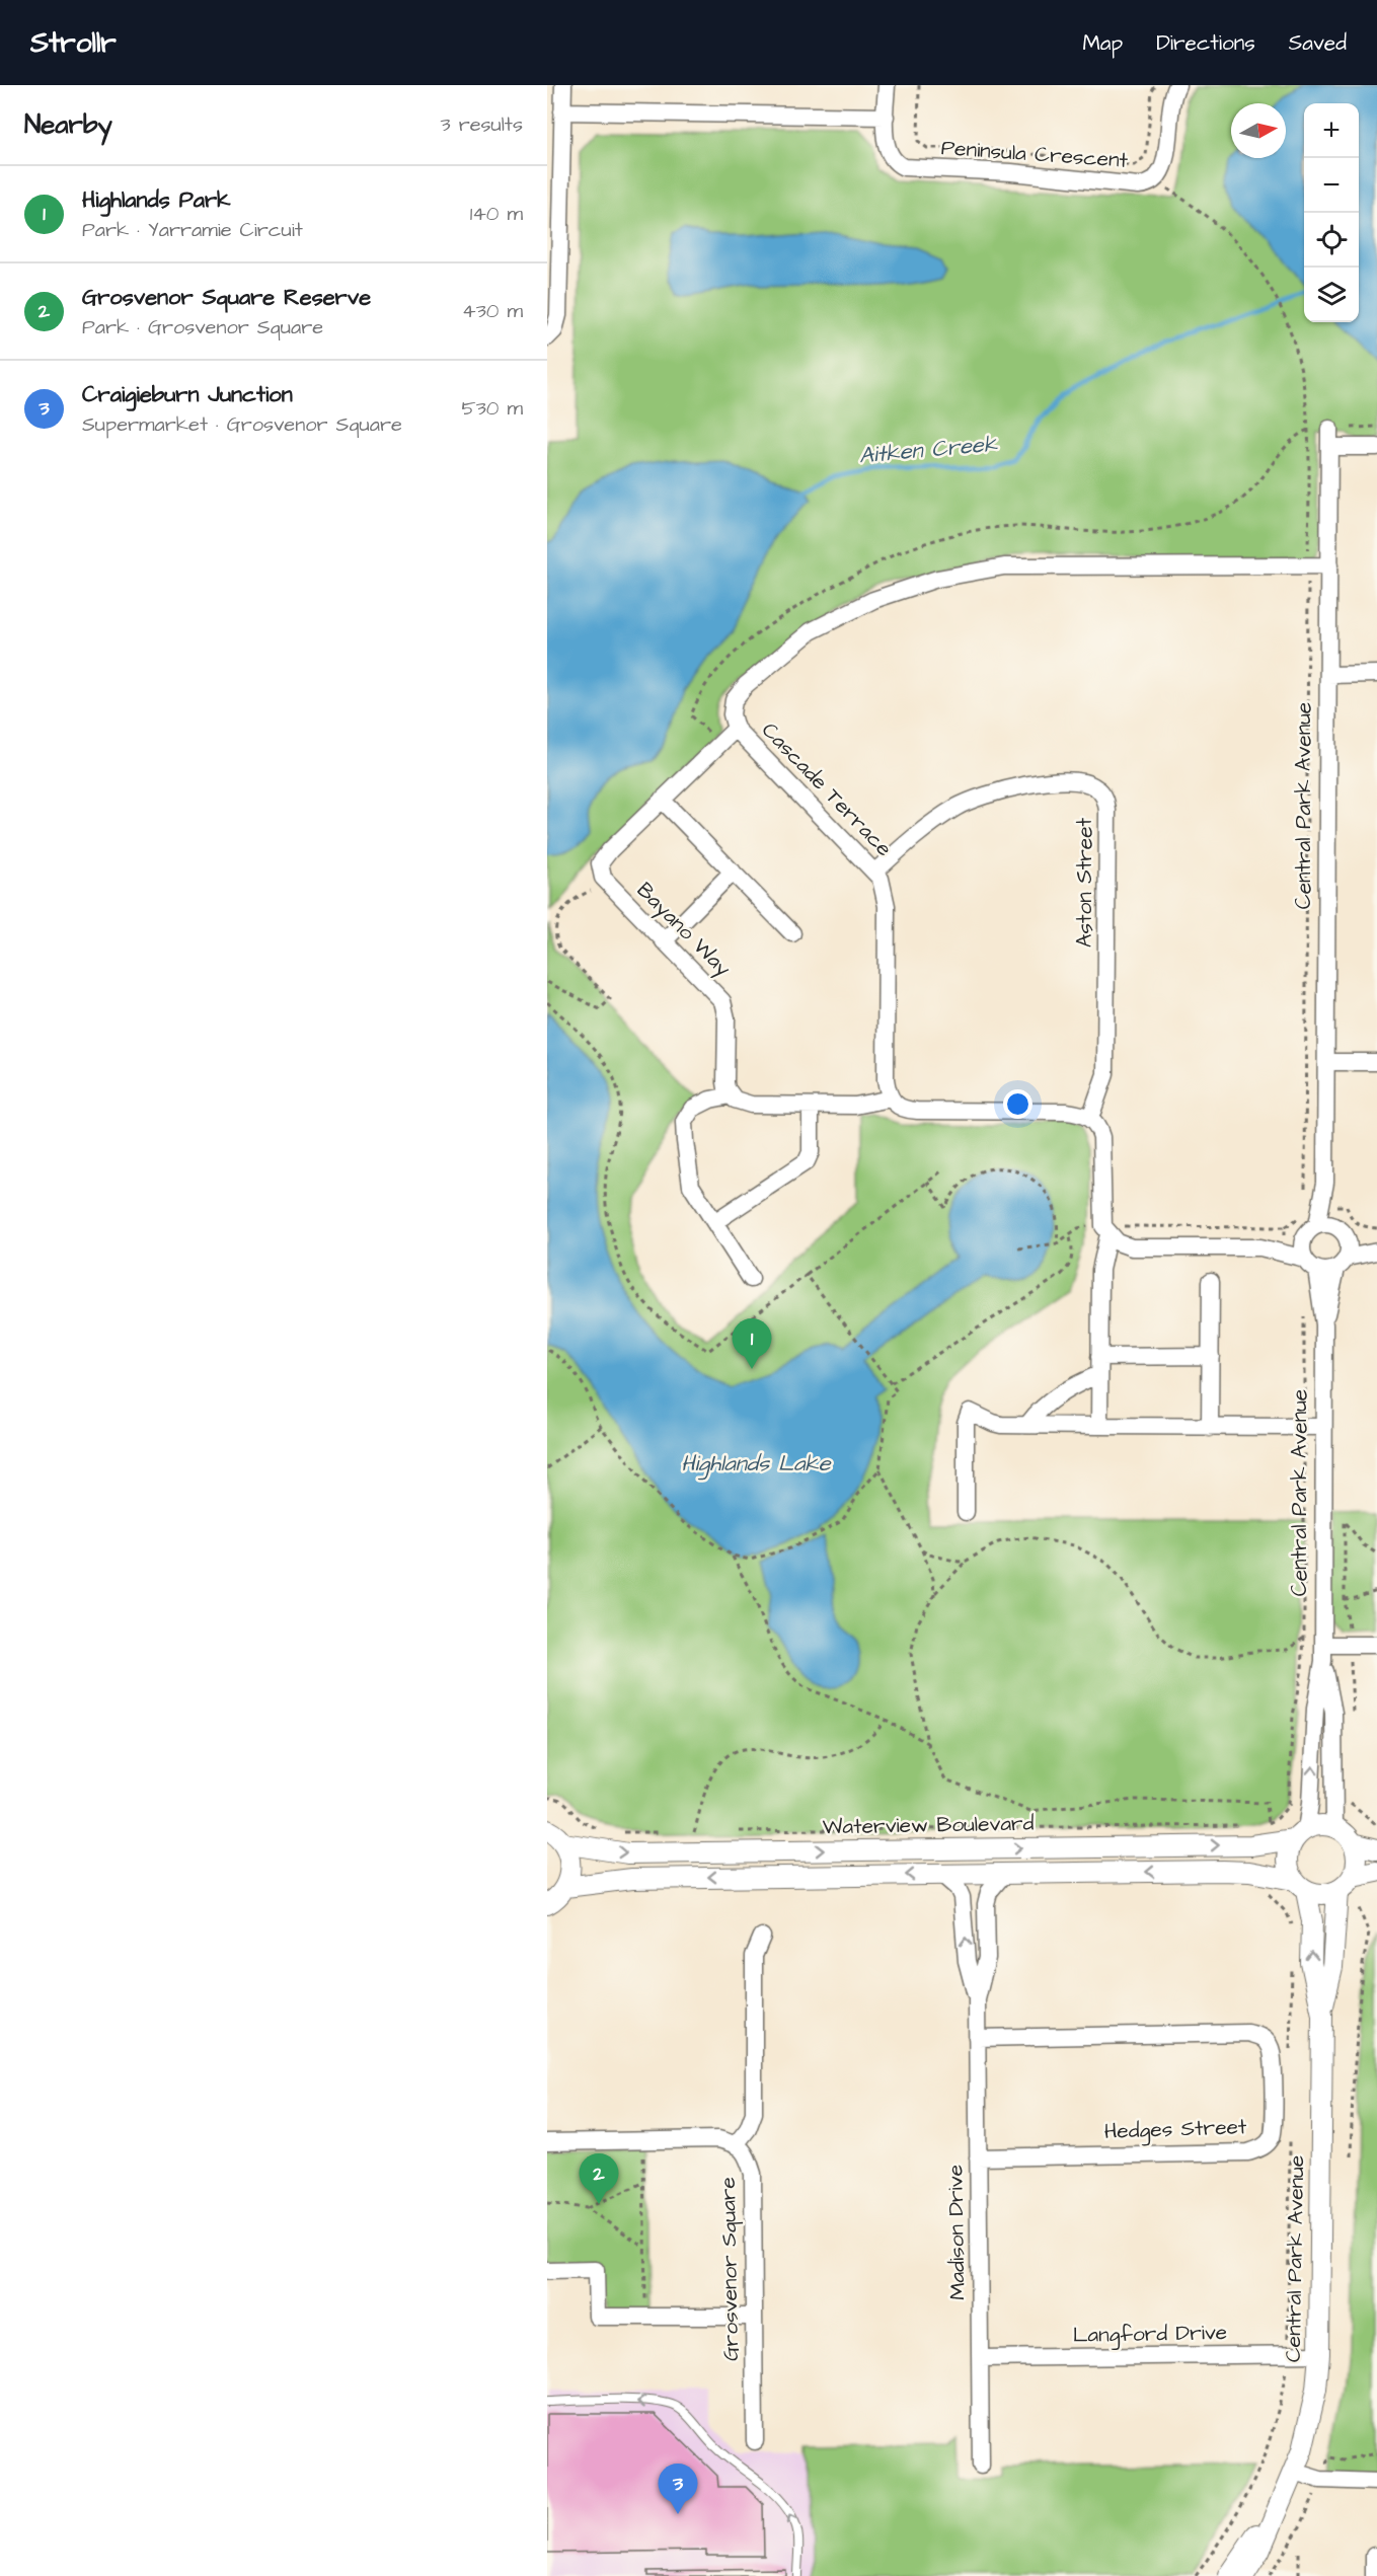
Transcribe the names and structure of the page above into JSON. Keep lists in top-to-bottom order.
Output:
{
  "streets": {
    "street": [
      "Peninsula Crescent",
      "Cascade Terrace",
      "Central Park Avenue",
      "Aston Street",
      "Bayano Way",
      "Waterview Boulevard",
      "Hedges Street",
      "Madison Drive",
      "Grosvenor Square",
      "Langford Drive"
    ]
  },
  "crossings": [
    ["Cascade Terrace", "Central Park Avenue"],
    ["Cascade Terrace", "Aston Street"],
    ["Cascade Terrace", "Bayano Way"],
    ["Central Park Avenue", "Waterview Boulevard"],
    ["Central Park Avenue", "Langford Drive"],
    ["Hedges Street", "Madison Drive"],
    ["Madison Drive", "Langford Drive"]
  ],
  "water": ["Aitken Creek", "Highlands Lake"],
  "north": "right",
  "page": {
    "header": "Strollr",
    "nav": ["Map", "Directions", "Saved"],
    "heading": ["Nearby", "3 results"],
    "map_buttons": ["+", "−"],
    "list": [
      {
        "mark": "1",
        "name": "Highlands Park",
        "note": "Park · Yarramie Circuit",
        "value": "140 m"
      },
      {
        "mark": "2",
        "name": "Grosvenor Square Reserve",
        "note": "Park · Grosvenor Square",
        "value": "430 m"
      },
      {
        "mark": "3",
        "name": "Craigieburn Junction",
        "note": "Supermarket · Grosvenor Square",
        "value": "530 m"
      }
    ],
    "pins": ["1", "2", "3"]
  }
}
